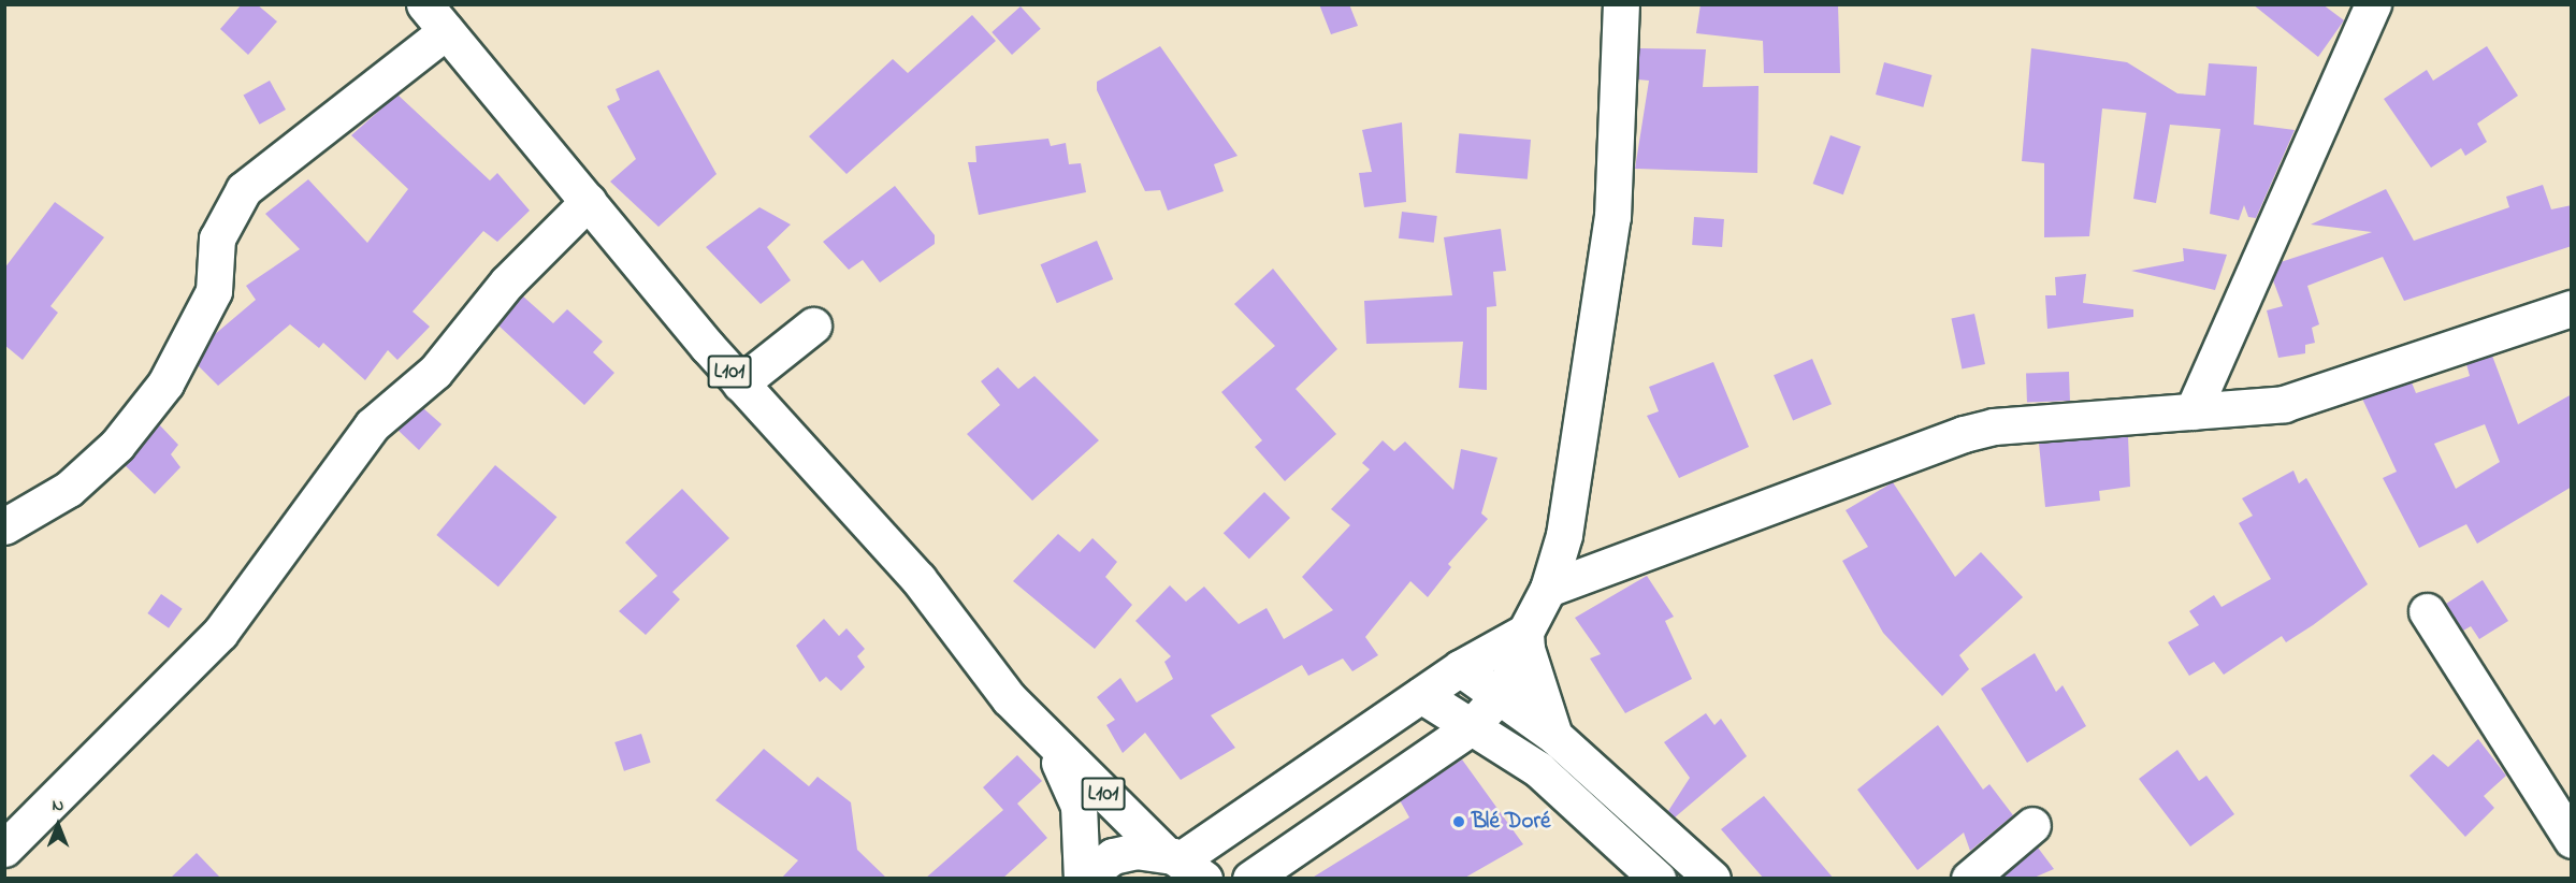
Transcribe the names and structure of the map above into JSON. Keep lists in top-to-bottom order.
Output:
{
  "streets": {
    "street": ["L101"]
  },
  "places": ["Blé Doré"],
  "north": "top"
}
